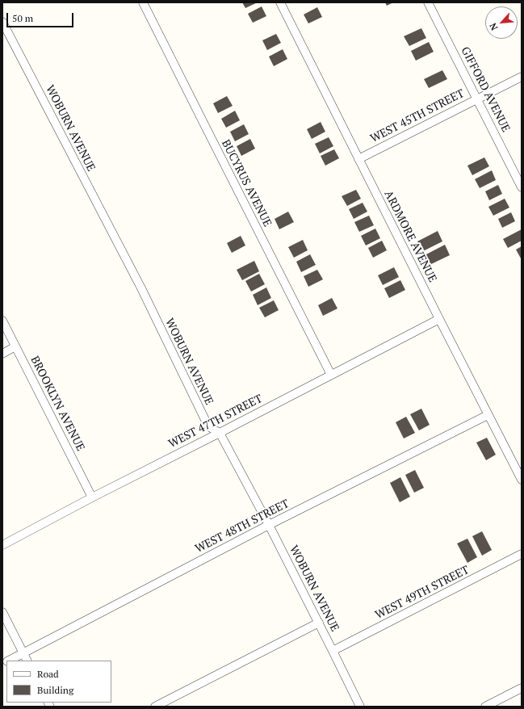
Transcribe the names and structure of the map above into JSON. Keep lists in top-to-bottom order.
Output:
{
  "streets": {
    "street": [
      "GIFFORD AVENUE",
      "WEST 45TH STREET",
      "WOBURN AVENUE",
      "BUCYRUS AVENUE",
      "ARDMORE AVENUE",
      "BROOKLYN AVENUE",
      "WEST 47TH STREET",
      "WEST 48TH STREET",
      "WEST 49TH STREET"
    ]
  },
  "crossings": [
    ["GIFFORD AVENUE", "WEST 45TH STREET"],
    ["WEST 45TH STREET", "ARDMORE AVENUE"],
    ["WOBURN AVENUE", "WEST 47TH STREET"],
    ["WOBURN AVENUE", "WEST 48TH STREET"],
    ["WOBURN AVENUE", "WEST 49TH STREET"],
    ["BUCYRUS AVENUE", "WEST 47TH STREET"],
    ["ARDMORE AVENUE", "WEST 47TH STREET"],
    ["ARDMORE AVENUE", "WEST 48TH STREET"],
    ["BROOKLYN AVENUE", "WEST 47TH STREET"]
  ],
  "legend": ["Road", "Building"],
  "scale_bar": "50 m",
  "north": "bottom left"
}
